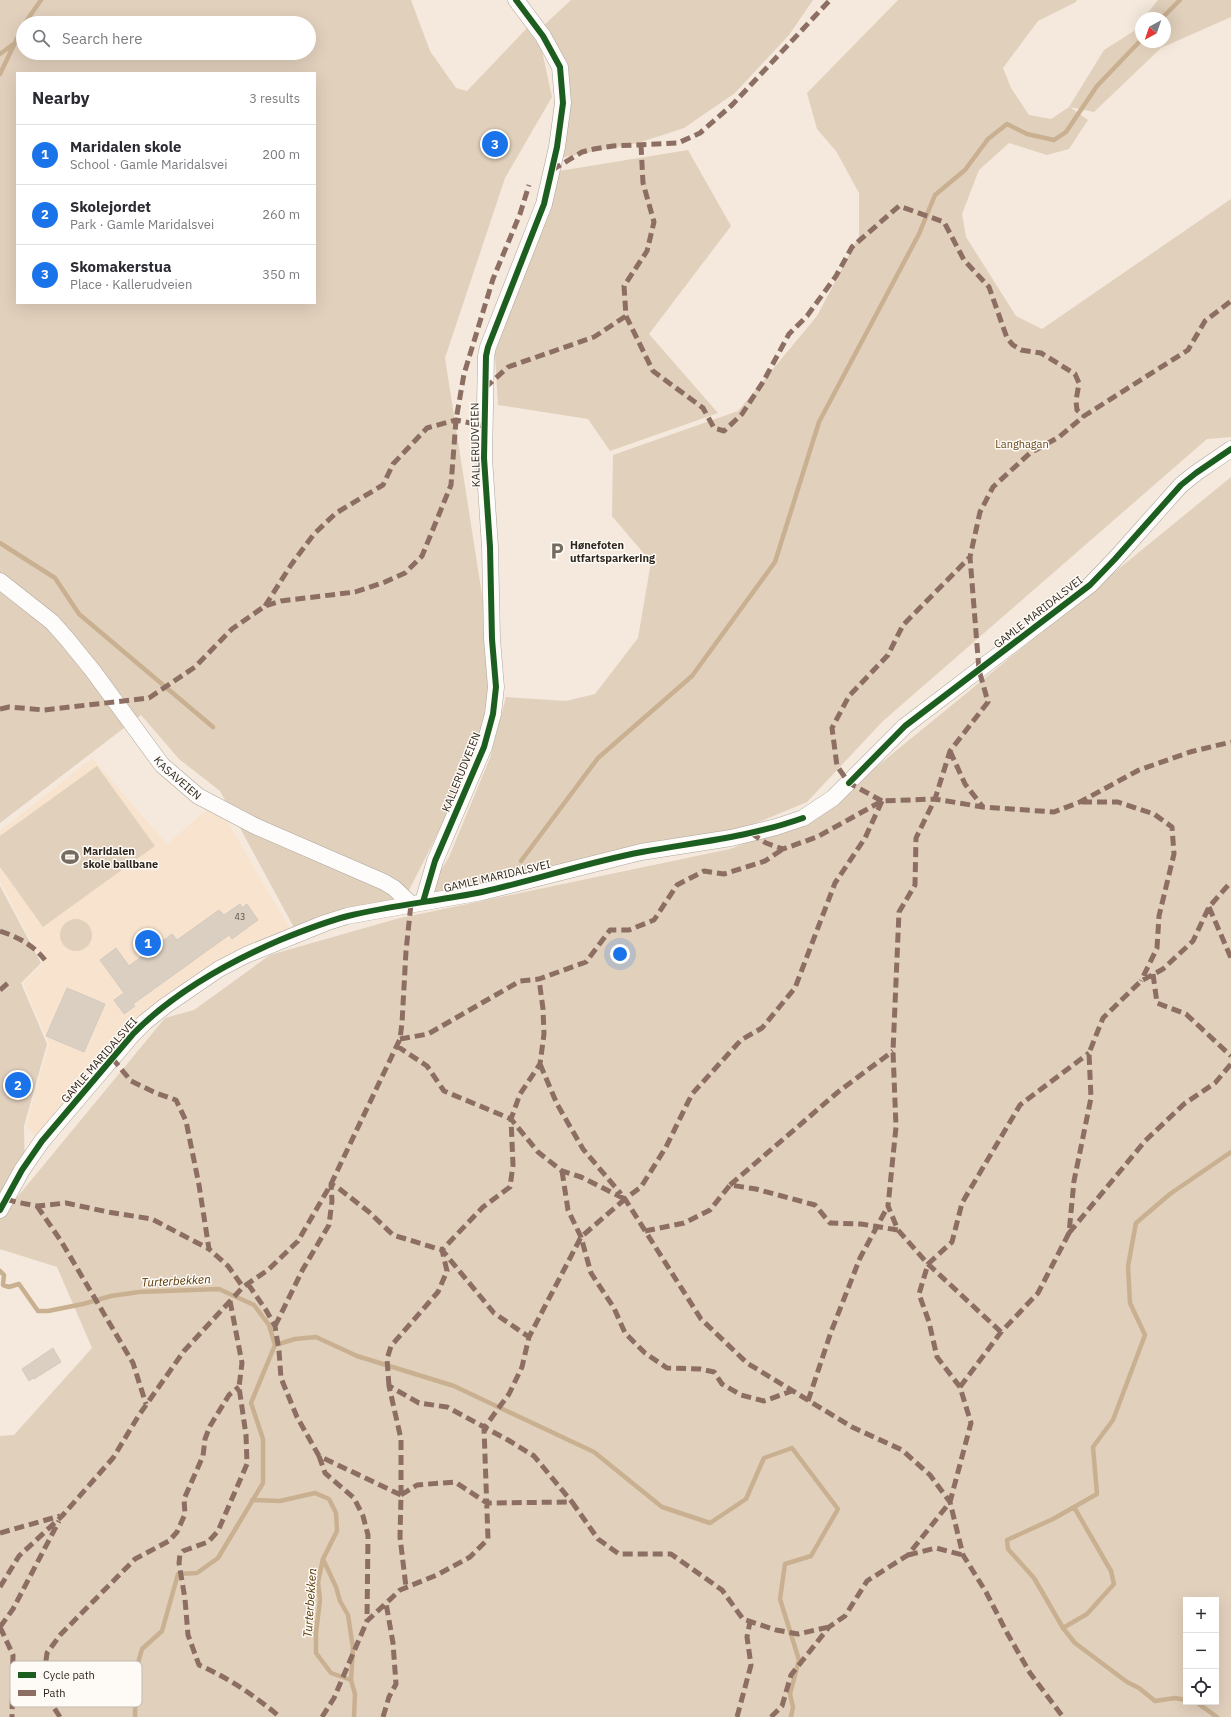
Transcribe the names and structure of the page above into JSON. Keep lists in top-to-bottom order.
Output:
{
  "streets": {
    "street": ["KALLERUDVEIEN", "GAMLE MARIDALSVEI", "KASAVEIEN"]
  },
  "crossings": [
    ["KALLERUDVEIEN", "GAMLE MARIDALSVEI"],
    ["KALLERUDVEIEN", "KASAVEIEN"],
    ["GAMLE MARIDALSVEI", "KASAVEIEN"]
  ],
  "water": ["Turterbekken"],
  "parks": ["Langhagan"],
  "places": {
    "parking": ["Hønefoten utfartsparkering"],
    "sports": ["Maridalen skole ballbane"]
  },
  "house_numbers": ["43"],
  "legend": ["Cycle path", "Path"],
  "north": "bottom left",
  "page": {
    "search": "Search here",
    "heading": ["Nearby", "3 results"],
    "list": [
      {
        "mark": "1",
        "name": "Maridalen skole",
        "note": "School · Gamle Maridalsvei",
        "value": "200 m"
      },
      {
        "mark": "2",
        "name": "Skolejordet",
        "note": "Park · Gamle Maridalsvei",
        "value": "260 m"
      },
      {
        "mark": "3",
        "name": "Skomakerstua",
        "note": "Place · Kallerudveien",
        "value": "350 m"
      }
    ],
    "pins": ["3", "1", "2"],
    "map_buttons": ["+", "−"]
  }
}
